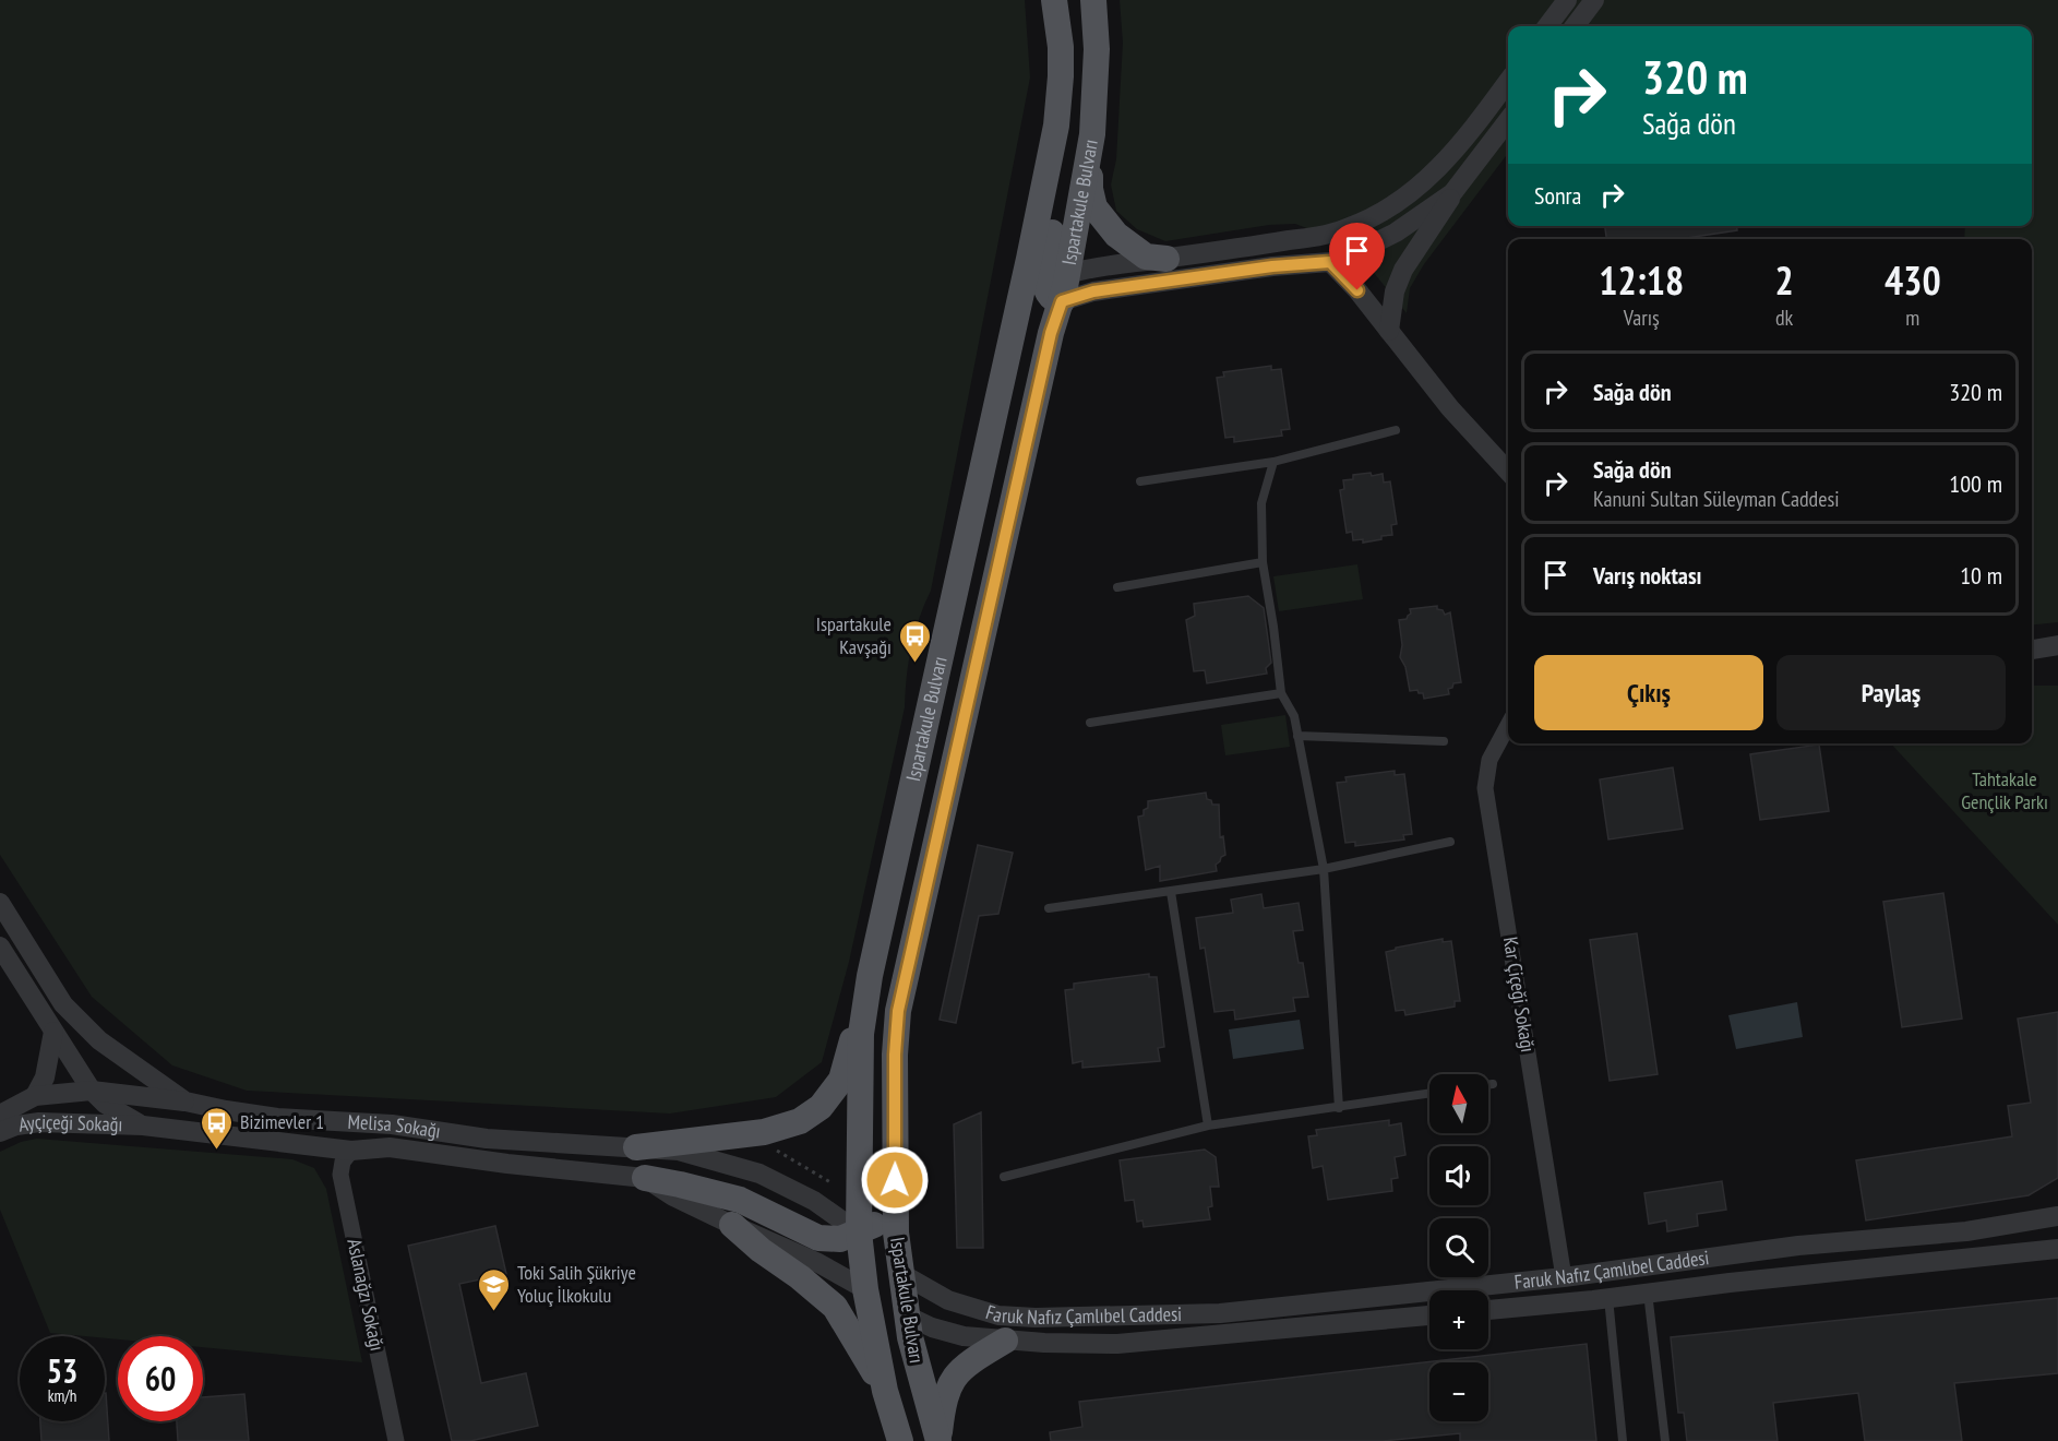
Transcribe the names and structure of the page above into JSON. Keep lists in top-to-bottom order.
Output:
{
  "streets": {
    "main road": ["Ispartakule Bulvarı"],
    "street": [
      "Kar Çiçeği Sokağı",
      "Ayçiçeği Sokağı",
      "Melisa Sokağı",
      "Faruk Nafız Çamlıbel Caddesi",
      "Aslanağzı Sokağı"
    ]
  },
  "crossings": [
    ["Ispartakule Bulvarı", "Melisa Sokağı"],
    ["Ispartakule Bulvarı", "Faruk Nafız Çamlıbel Caddesi"],
    ["Kar Çiçeği Sokağı", "Faruk Nafız Çamlıbel Caddesi"],
    ["Ayçiçeği Sokağı", "Melisa Sokağı"],
    ["Melisa Sokağı", "Aslanağzı Sokağı"]
  ],
  "parks": ["Tahtakale Gençlik Parkı"],
  "places": {
    "bus stop": ["Ispartakule Kavşağı", "Bizimevler 1"],
    "school or university": ["Toki Salih Şükriye Yoluç İlkokulu"]
  },
  "north": "top",
  "page": {
    "turn": ["320 m", "Sağa dön"],
    "then": "Sonra",
    "eta": [
      "12:18",
      "Varış",
      "2",
      "dk",
      "430",
      "m"
    ],
    "list": [
      {
        "name": "Sağa dön",
        "value": "320 m"
      },
      {
        "name": "Sağa dön",
        "note": "Kanuni Sultan Süleyman Caddesi",
        "value": "100 m"
      },
      {
        "name": "Varış noktası",
        "value": "10 m"
      }
    ],
    "buttons": ["Çıkış", "Paylaş"],
    "map_buttons": ["+", "−"],
    "speed": "53 km/h",
    "limit": "60"
  }
}
